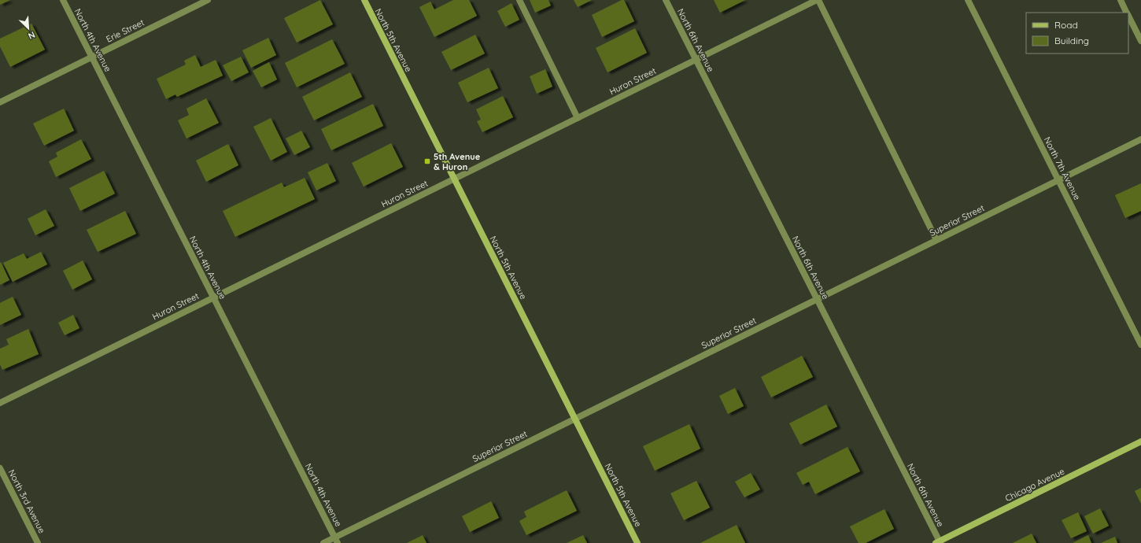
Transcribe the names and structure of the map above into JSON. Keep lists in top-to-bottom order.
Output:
{
  "streets": {
    "street": [
      "Erie Street",
      "North 4th Avenue",
      "North 5th Avenue",
      "North 6th Avenue",
      "Huron Street",
      "North 7th Avenue",
      "Superior Street",
      "Chicago Avenue",
      "North 3rd Avenue"
    ]
  },
  "crossings": [
    ["Erie Street", "North 4th Avenue"],
    ["North 4th Avenue", "Huron Street"],
    ["North 4th Avenue", "Superior Street"],
    ["North 5th Avenue", "Huron Street"],
    ["North 5th Avenue", "Superior Street"],
    ["North 6th Avenue", "Huron Street"],
    ["North 6th Avenue", "Superior Street"],
    ["North 6th Avenue", "Chicago Avenue"],
    ["North 7th Avenue", "Superior Street"]
  ],
  "places": {
    "transit": ["5th Avenue & Huron"]
  },
  "legend": ["Road", "Building"],
  "north": "bottom right"
}
